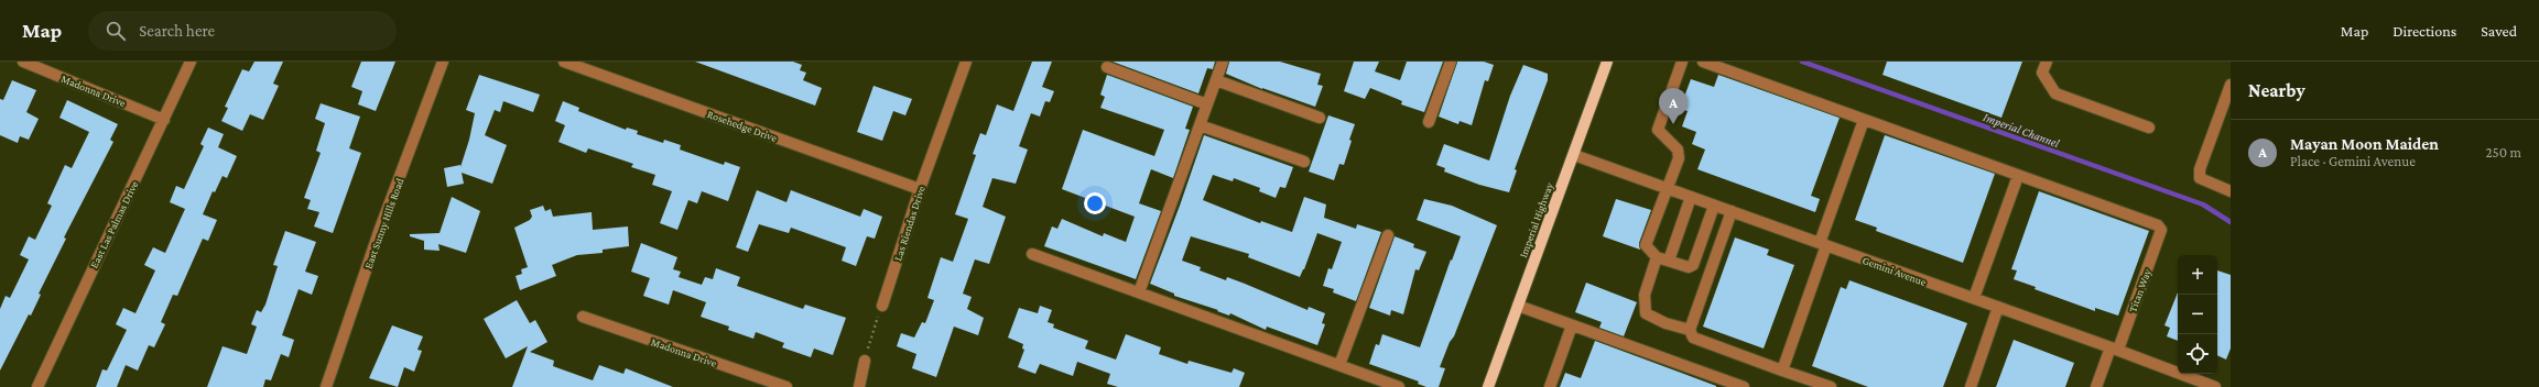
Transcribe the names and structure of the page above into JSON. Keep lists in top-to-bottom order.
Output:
{
  "streets": {
    "main road": ["Imperial Highway"],
    "street": [
      "Madonna Drive",
      "Rosehedge Drive",
      "East Sunny Hills Road",
      "Las Riendas Drive",
      "East Las Palmas Drive",
      "Gemini Avenue",
      "Titan Way"
    ]
  },
  "crossings": [
    ["Madonna Drive", "East Las Palmas Drive"],
    ["Rosehedge Drive", "Las Riendas Drive"],
    ["Imperial Highway", "Gemini Avenue"],
    ["Gemini Avenue", "Titan Way"]
  ],
  "water": ["Imperial Channel"],
  "page": {
    "header": "Map",
    "search": "Search here",
    "nav": ["Map", "Directions", "Saved"],
    "heading": "Nearby",
    "pins": "A",
    "list": [
      {
        "mark": "A",
        "name": "Mayan Moon Maiden",
        "note": "Place · Gemini Avenue",
        "value": "250 m"
      }
    ],
    "map_buttons": ["+", "−"]
  }
}
